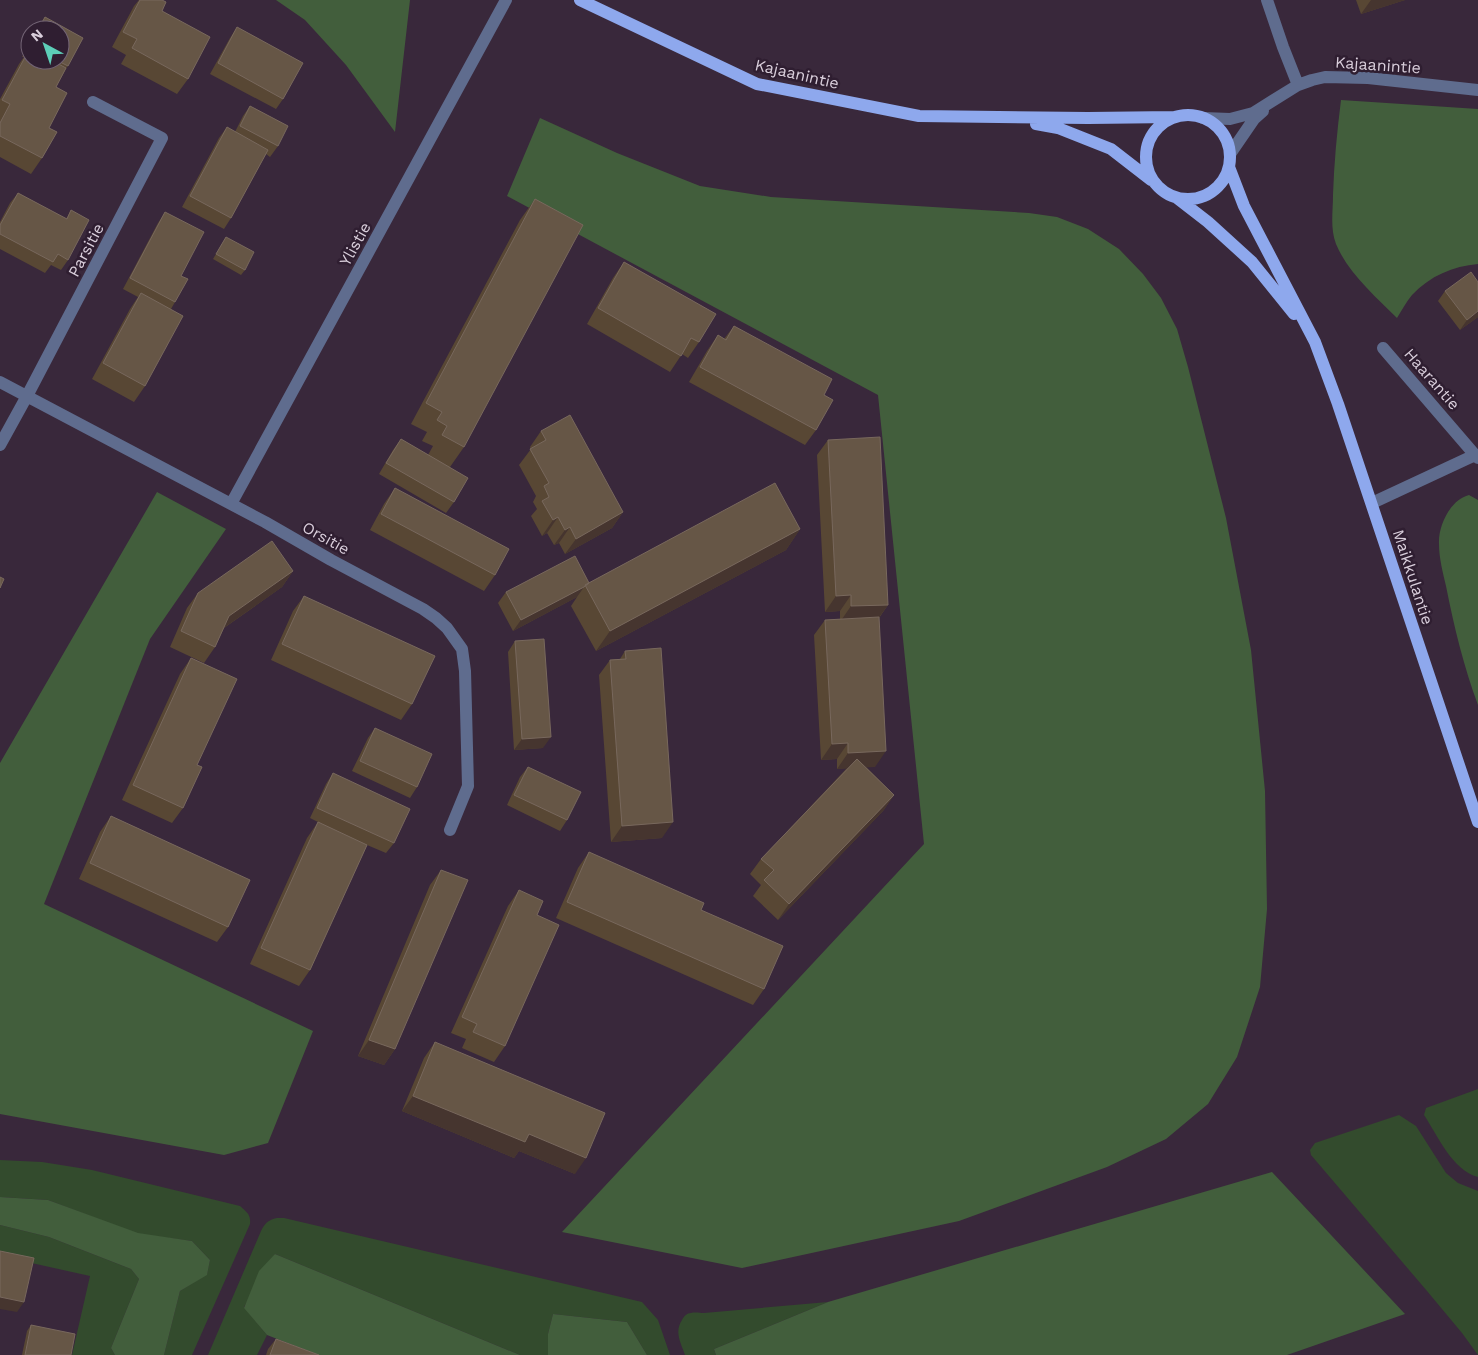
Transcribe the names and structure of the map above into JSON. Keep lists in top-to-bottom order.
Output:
{
  "streets": {
    "main road": ["Kajaanintie", "Maikkulantie"],
    "street": [
      "Ylistie",
      "Parsitie",
      "Haarantie",
      "Orsitie"
    ]
  },
  "crossings": [
    ["Kajaanintie", "Maikkulantie"],
    ["Ylistie", "Orsitie"],
    ["Parsitie", "Orsitie"],
    ["Haarantie", "Maikkulantie"]
  ],
  "north": "top left"
}
